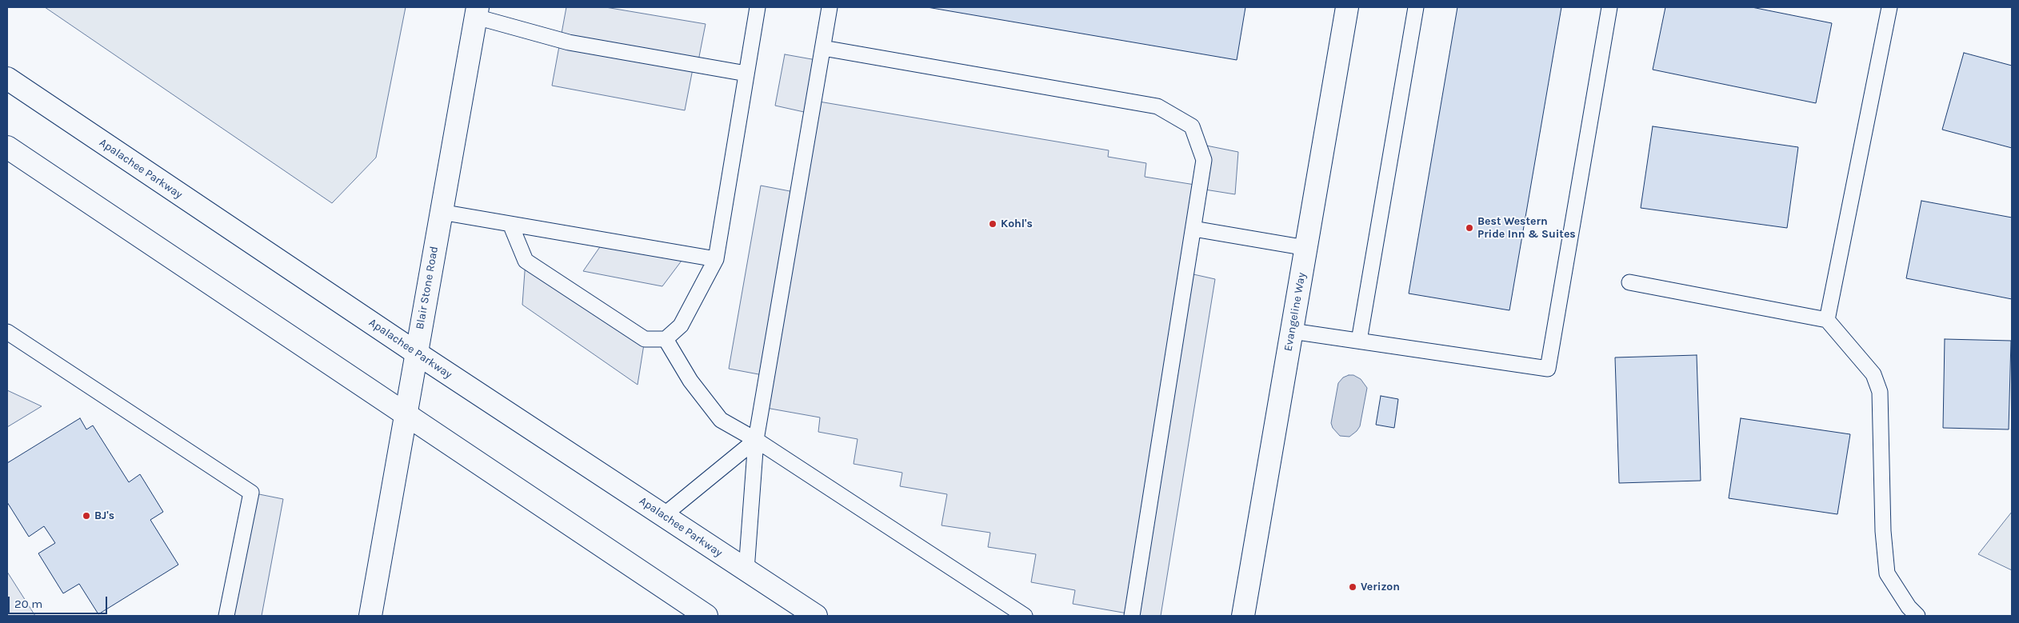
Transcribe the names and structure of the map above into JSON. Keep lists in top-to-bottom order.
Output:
{
  "streets": {
    "main road": ["Apalachee Parkway", "Blair Stone Road", "Evangeline Way"]
  },
  "crossings": [
    ["Apalachee Parkway", "Blair Stone Road"]
  ],
  "places": [
    "Kohl's",
    "Best Western Pride Inn & Suites",
    "BJ's",
    "Verizon"
  ],
  "scale_bar": "20 m"
}
